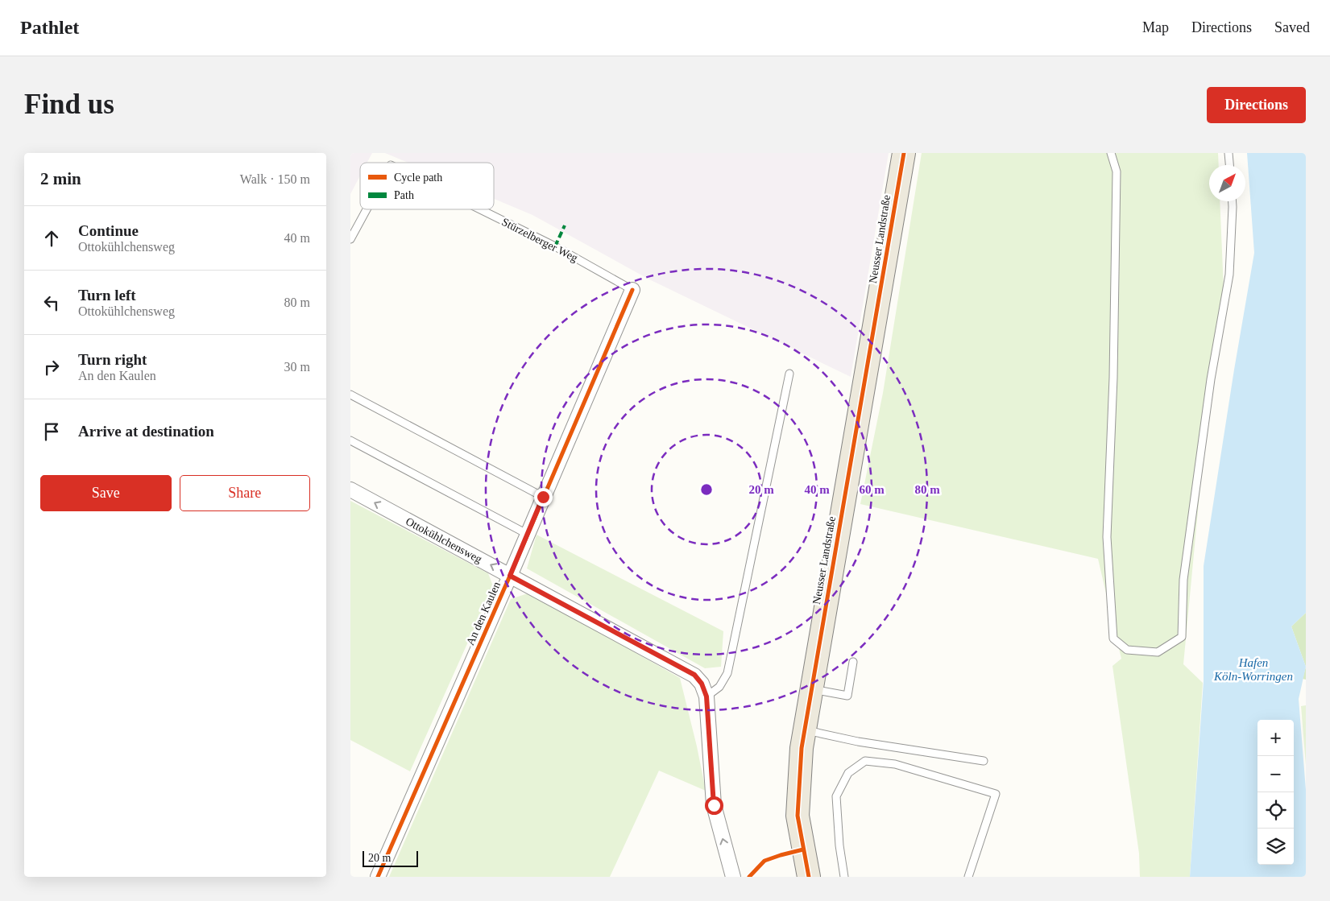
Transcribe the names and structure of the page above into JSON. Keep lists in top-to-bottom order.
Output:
{
  "streets": {
    "main road": ["Neusser Landstraße"],
    "street": ["Ottokühlchensweg", "An den Kaulen"],
    "lane": ["Stürzelberger Weg"]
  },
  "crossings": [
    ["Stürzelberger Weg", "An den Kaulen"],
    ["Ottokühlchensweg", "An den Kaulen"]
  ],
  "one_way": ["Ottokühlchensweg"],
  "water": ["Hafen Köln-Worringen"],
  "legend": ["Cycle path", "Path"],
  "scale_bar": "20 m",
  "north": "top right",
  "page": {
    "header": "Pathlet",
    "nav": ["Map", "Directions", "Saved"],
    "buttons": [
      "Directions",
      ["Save", "Share"]
    ],
    "title": "Find us",
    "heading": ["2 min", "Walk · 150 m"],
    "list": [
      ["Continue", "Ottokühlchensweg", "40 m"],
      ["Turn left", "Ottokühlchensweg", "80 m"],
      ["Turn right", "An den Kaulen", "30 m"],
      "Arrive at destination"
    ],
    "map_buttons": ["+", "−"],
    "scale": "20 m"
  },
  "rings": [
    "20 m",
    "40 m",
    "60 m",
    "80 m"
  ]
}
